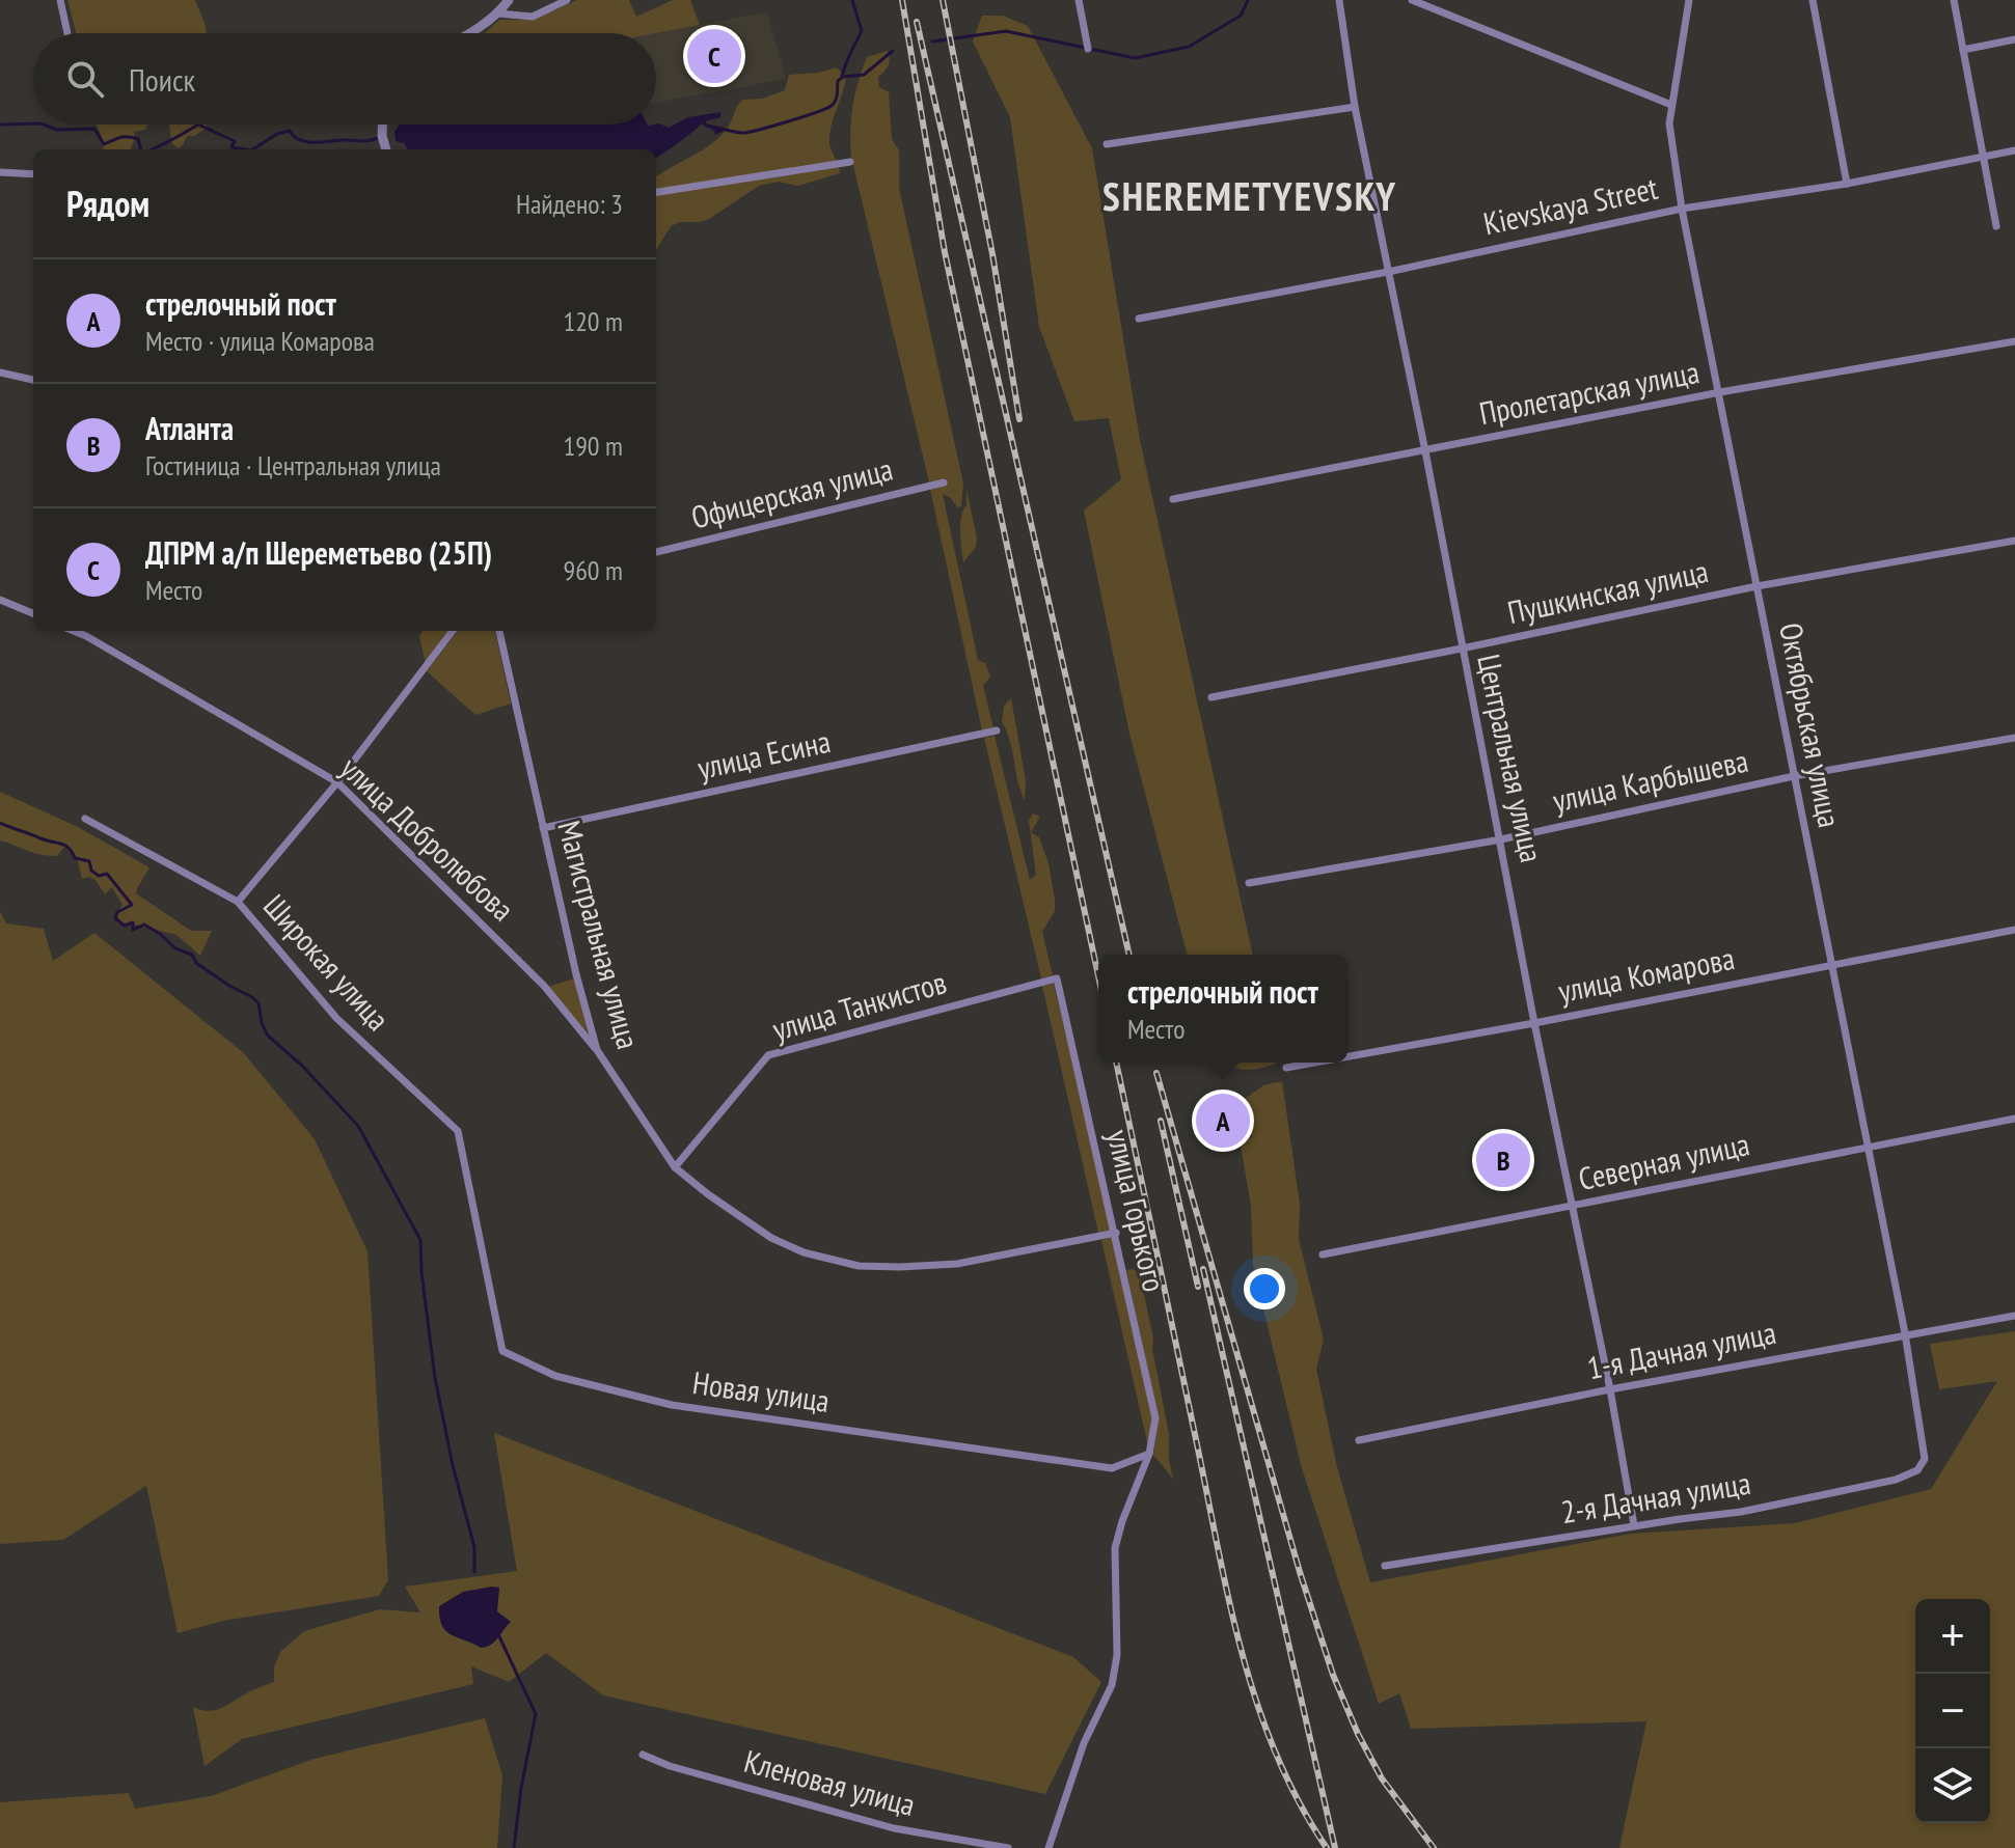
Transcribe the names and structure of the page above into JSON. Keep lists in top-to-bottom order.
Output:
{
  "streets": {
    "street": [
      "Kievskaya Street",
      "Пролетарская улица",
      "Офицерская улица",
      "Пушкинская улица",
      "Октябрьская улица",
      "улица Есина",
      "Центральная улица",
      "улица Карбышева",
      "улица Добролюбова",
      "Магистральная улица",
      "Широкая улица",
      "улица Комарова",
      "улица Танкистов",
      "Северная улица",
      "улица Горького",
      "1-я Дачная улица",
      "Новая улица",
      "2-я Дачная улица",
      "Кленовая улица"
    ]
  },
  "crossings": [
    ["Kievskaya Street", "Октябрьская улица"],
    ["Kievskaya Street", "Центральная улица"],
    ["Пролетарская улица", "Октябрьская улица"],
    ["Пролетарская улица", "Центральная улица"],
    ["Пушкинская улица", "Октябрьская улица"],
    ["Пушкинская улица", "Центральная улица"],
    ["Октябрьская улица", "улица Карбышева"],
    ["Октябрьская улица", "улица Комарова"],
    ["Октябрьская улица", "Северная улица"],
    ["Октябрьская улица", "1-я Дачная улица"],
    ["Октябрьская улица", "2-я Дачная улица"],
    ["улица Есина", "Магистральная улица"],
    ["Центральная улица", "улица Карбышева"],
    ["Центральная улица", "улица Комарова"],
    ["Центральная улица", "Северная улица"],
    ["Центральная улица", "1-я Дачная улица"],
    ["Центральная улица", "2-я Дачная улица"],
    ["улица Добролюбова", "Магистральная улица"],
    ["улица Добролюбова", "Широкая улица"],
    ["Магистральная улица", "улица Танкистов"],
    ["Магистральная улица", "улица Горького"],
    ["Широкая улица", "Новая улица"],
    ["улица Танкистов", "улица Горького"],
    ["улица Горького", "Новая улица"]
  ],
  "districts": ["SHEREMETYEVSKY"],
  "page": {
    "pins": ["C", "A", "B"],
    "search": "Поиск",
    "heading": ["Рядом", "Найдено: 3"],
    "list": [
      {
        "mark": "A",
        "name": "стрелочный пост",
        "note": "Место · улица Комарова",
        "value": "120 m"
      },
      {
        "mark": "B",
        "name": "Атланта",
        "note": "Гостиница · Центральная улица",
        "value": "190 m"
      },
      {
        "mark": "C",
        "name": "ДПРМ а/п Шереметьево (25П)",
        "note": "Место",
        "value": "960 m"
      }
    ],
    "popup": ["стрелочный пост", "Место"],
    "map_buttons": ["+", "−"]
  }
}
